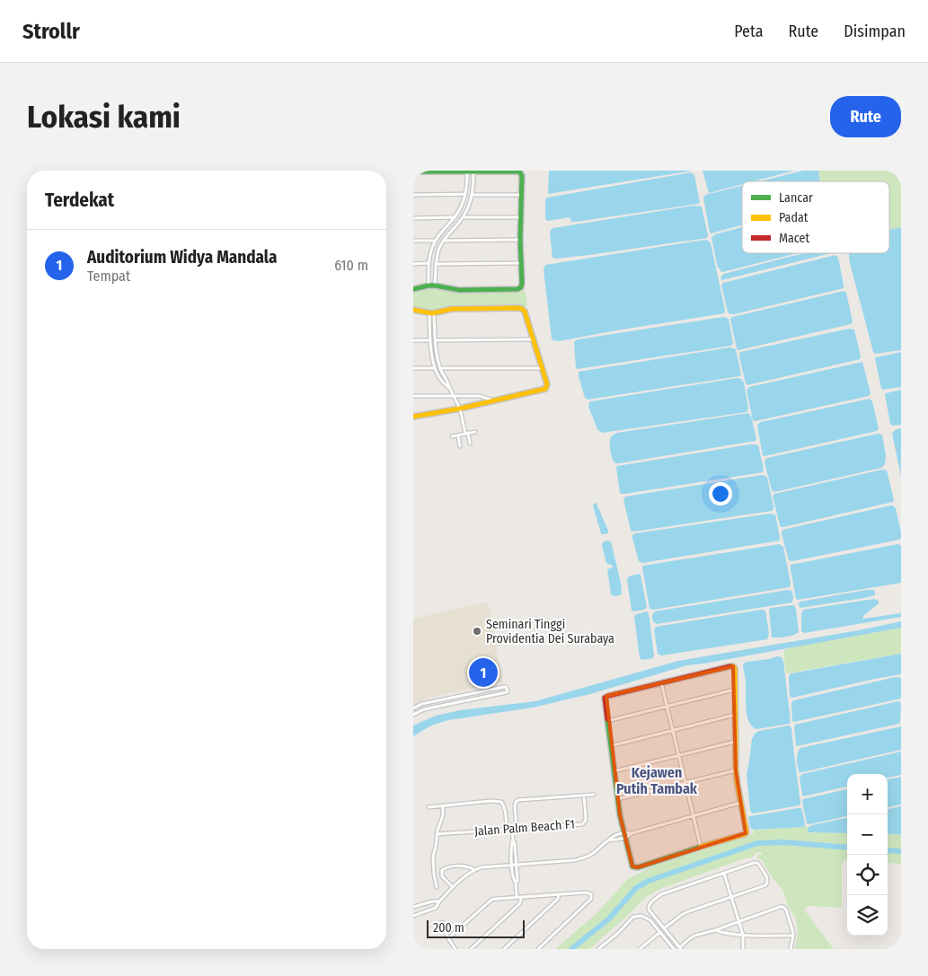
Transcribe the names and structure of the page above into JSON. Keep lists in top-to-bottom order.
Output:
{
  "streets": {
    "street": ["Jalan Palm Beach F1"]
  },
  "districts": ["Kejawen Putih Tambak"],
  "places": ["Seminari Tinggi Providentia Dei Surabaya"],
  "legend": ["Lancar", "Padat", "Macet"],
  "scale_bar": "200 m",
  "page": {
    "header": "Strollr",
    "nav": ["Peta", "Rute", "Disimpan"],
    "buttons": "Rute",
    "title": "Lokasi kami",
    "heading": "Terdekat",
    "list": [
      {
        "mark": "1",
        "name": "Auditorium Widya Mandala",
        "note": "Tempat",
        "value": "610 m"
      }
    ],
    "pins": "1",
    "map_buttons": ["+", "−"],
    "scale": "200 m"
  }
}
